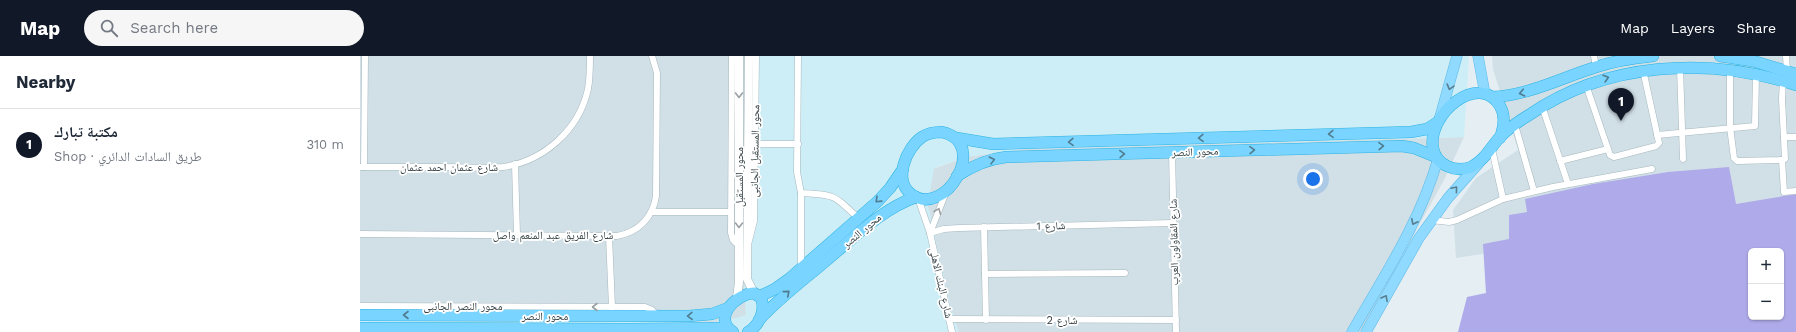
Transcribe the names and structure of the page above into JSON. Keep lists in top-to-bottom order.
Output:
{
  "streets": {
    "highway": ["محور النصر"],
    "street": [
      "محور المستقبل الجانبى",
      "شارع عثمان احمد عثمان",
      "محور المستقبل",
      "شارع 1",
      "شارع الفريق عبد المنعم واصل",
      "شارع المقاولون العرب",
      "شارع البنك الاهلى",
      "محور النصر الجانبى",
      "شارع 2"
    ]
  },
  "crossings": [
    ["محور المستقبل الجانبى", "محور المستقبل"],
    ["محور النصر", "محور المستقبل"],
    ["محور النصر", "شارع المقاولون العرب"],
    ["محور النصر", "شارع البنك الاهلى"],
    ["محور النصر", "محور النصر الجانبى"],
    ["شارع 1", "شارع المقاولون العرب"],
    ["شارع 1", "شارع البنك الاهلى"],
    ["شارع المقاولون العرب", "شارع 2"],
    ["شارع البنك الاهلى", "شارع 2"]
  ],
  "one_way": ["محور النصر الجانبى"],
  "page": {
    "header": "Map",
    "search": "Search here",
    "nav": ["Map", "Layers", "Share"],
    "heading": "Nearby",
    "pins": "1",
    "list": [
      {
        "mark": "1",
        "name": "مكتبة تبارك",
        "note": "Shop · طريق السادات الدائري",
        "value": "310 m"
      }
    ],
    "map_buttons": ["+", "−"]
  }
}
